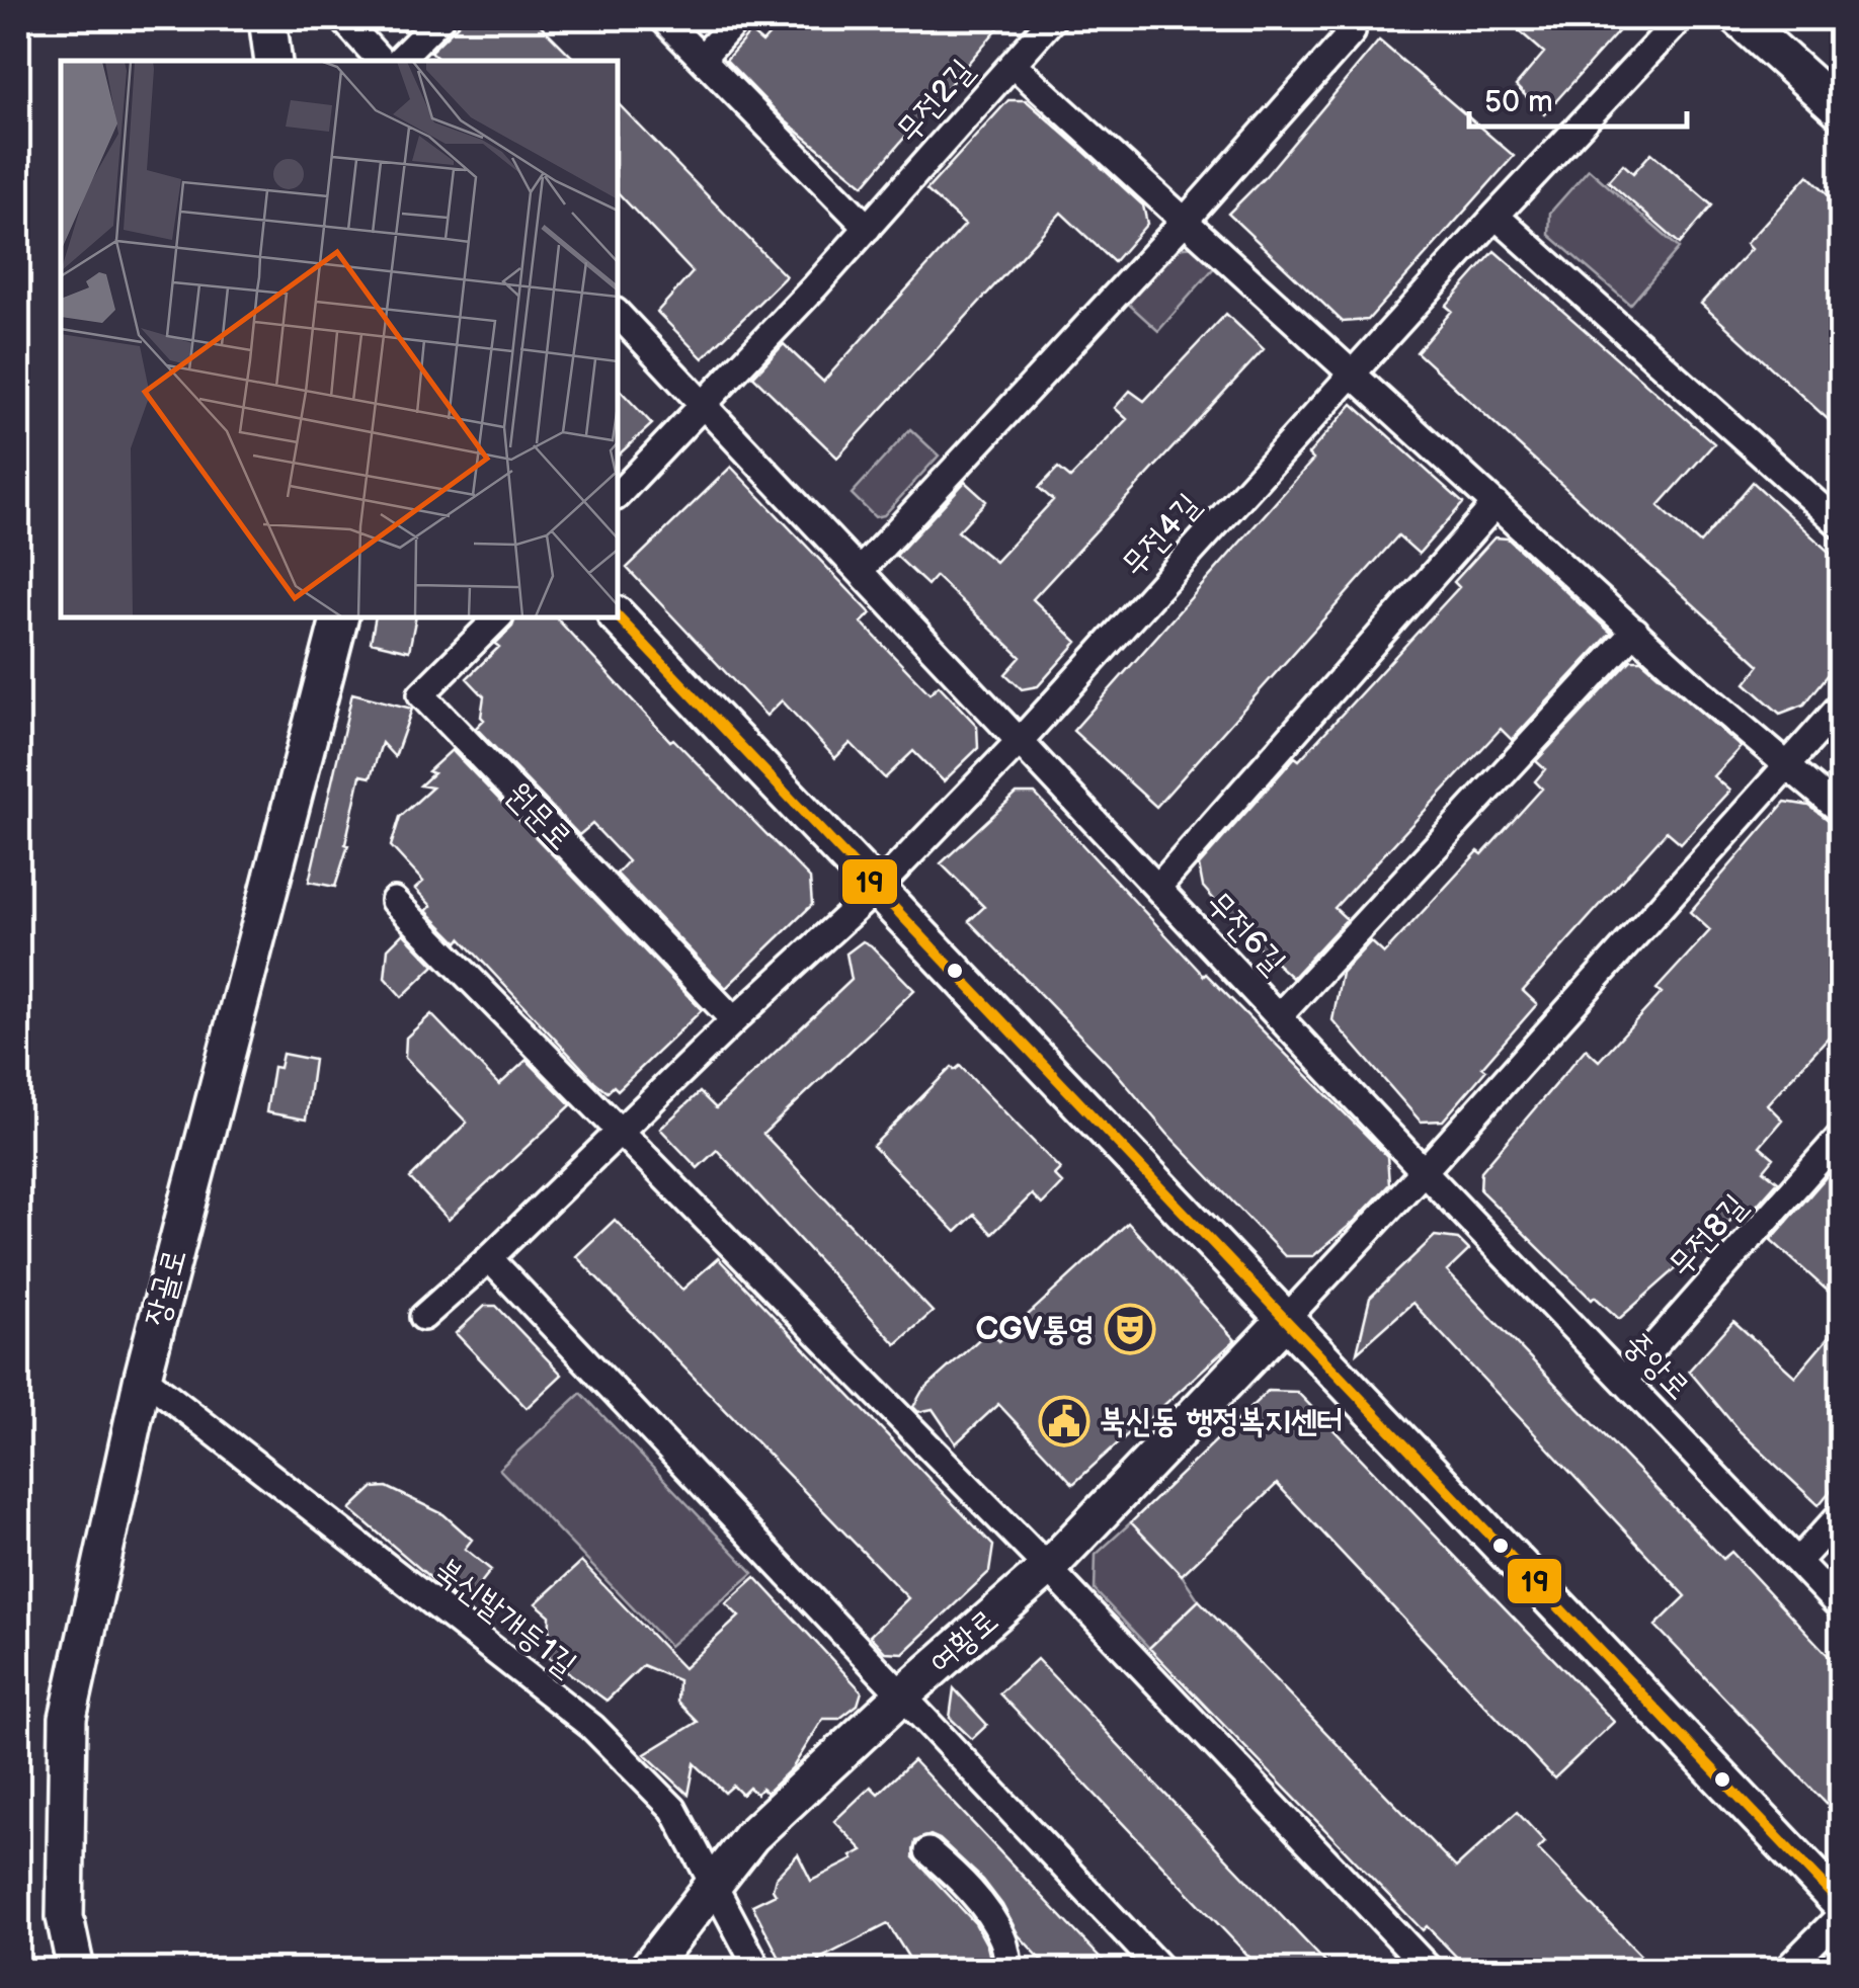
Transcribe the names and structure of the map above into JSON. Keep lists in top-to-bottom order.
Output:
{
  "streets": {
    "street": [
      "무전2길",
      "무전4길",
      "원문로",
      "무전6길",
      "무전8길",
      "장골로",
      "중앙로",
      "북신발개등1길",
      "여황로"
    ]
  },
  "crossings": [
    ["무전4길", "원문로"],
    ["무전4길", "무전6길"],
    ["무전6길", "중앙로"],
    ["무전8길", "중앙로"],
    ["장골로", "북신발개등1길"],
    ["북신발개등1길", "여황로"]
  ],
  "places": {
    "theatre": ["CGV통영"],
    "public building": ["북신동 행정복지센터"]
  },
  "lines": ["transit line 19"],
  "scale_bar": "50 m"
}
